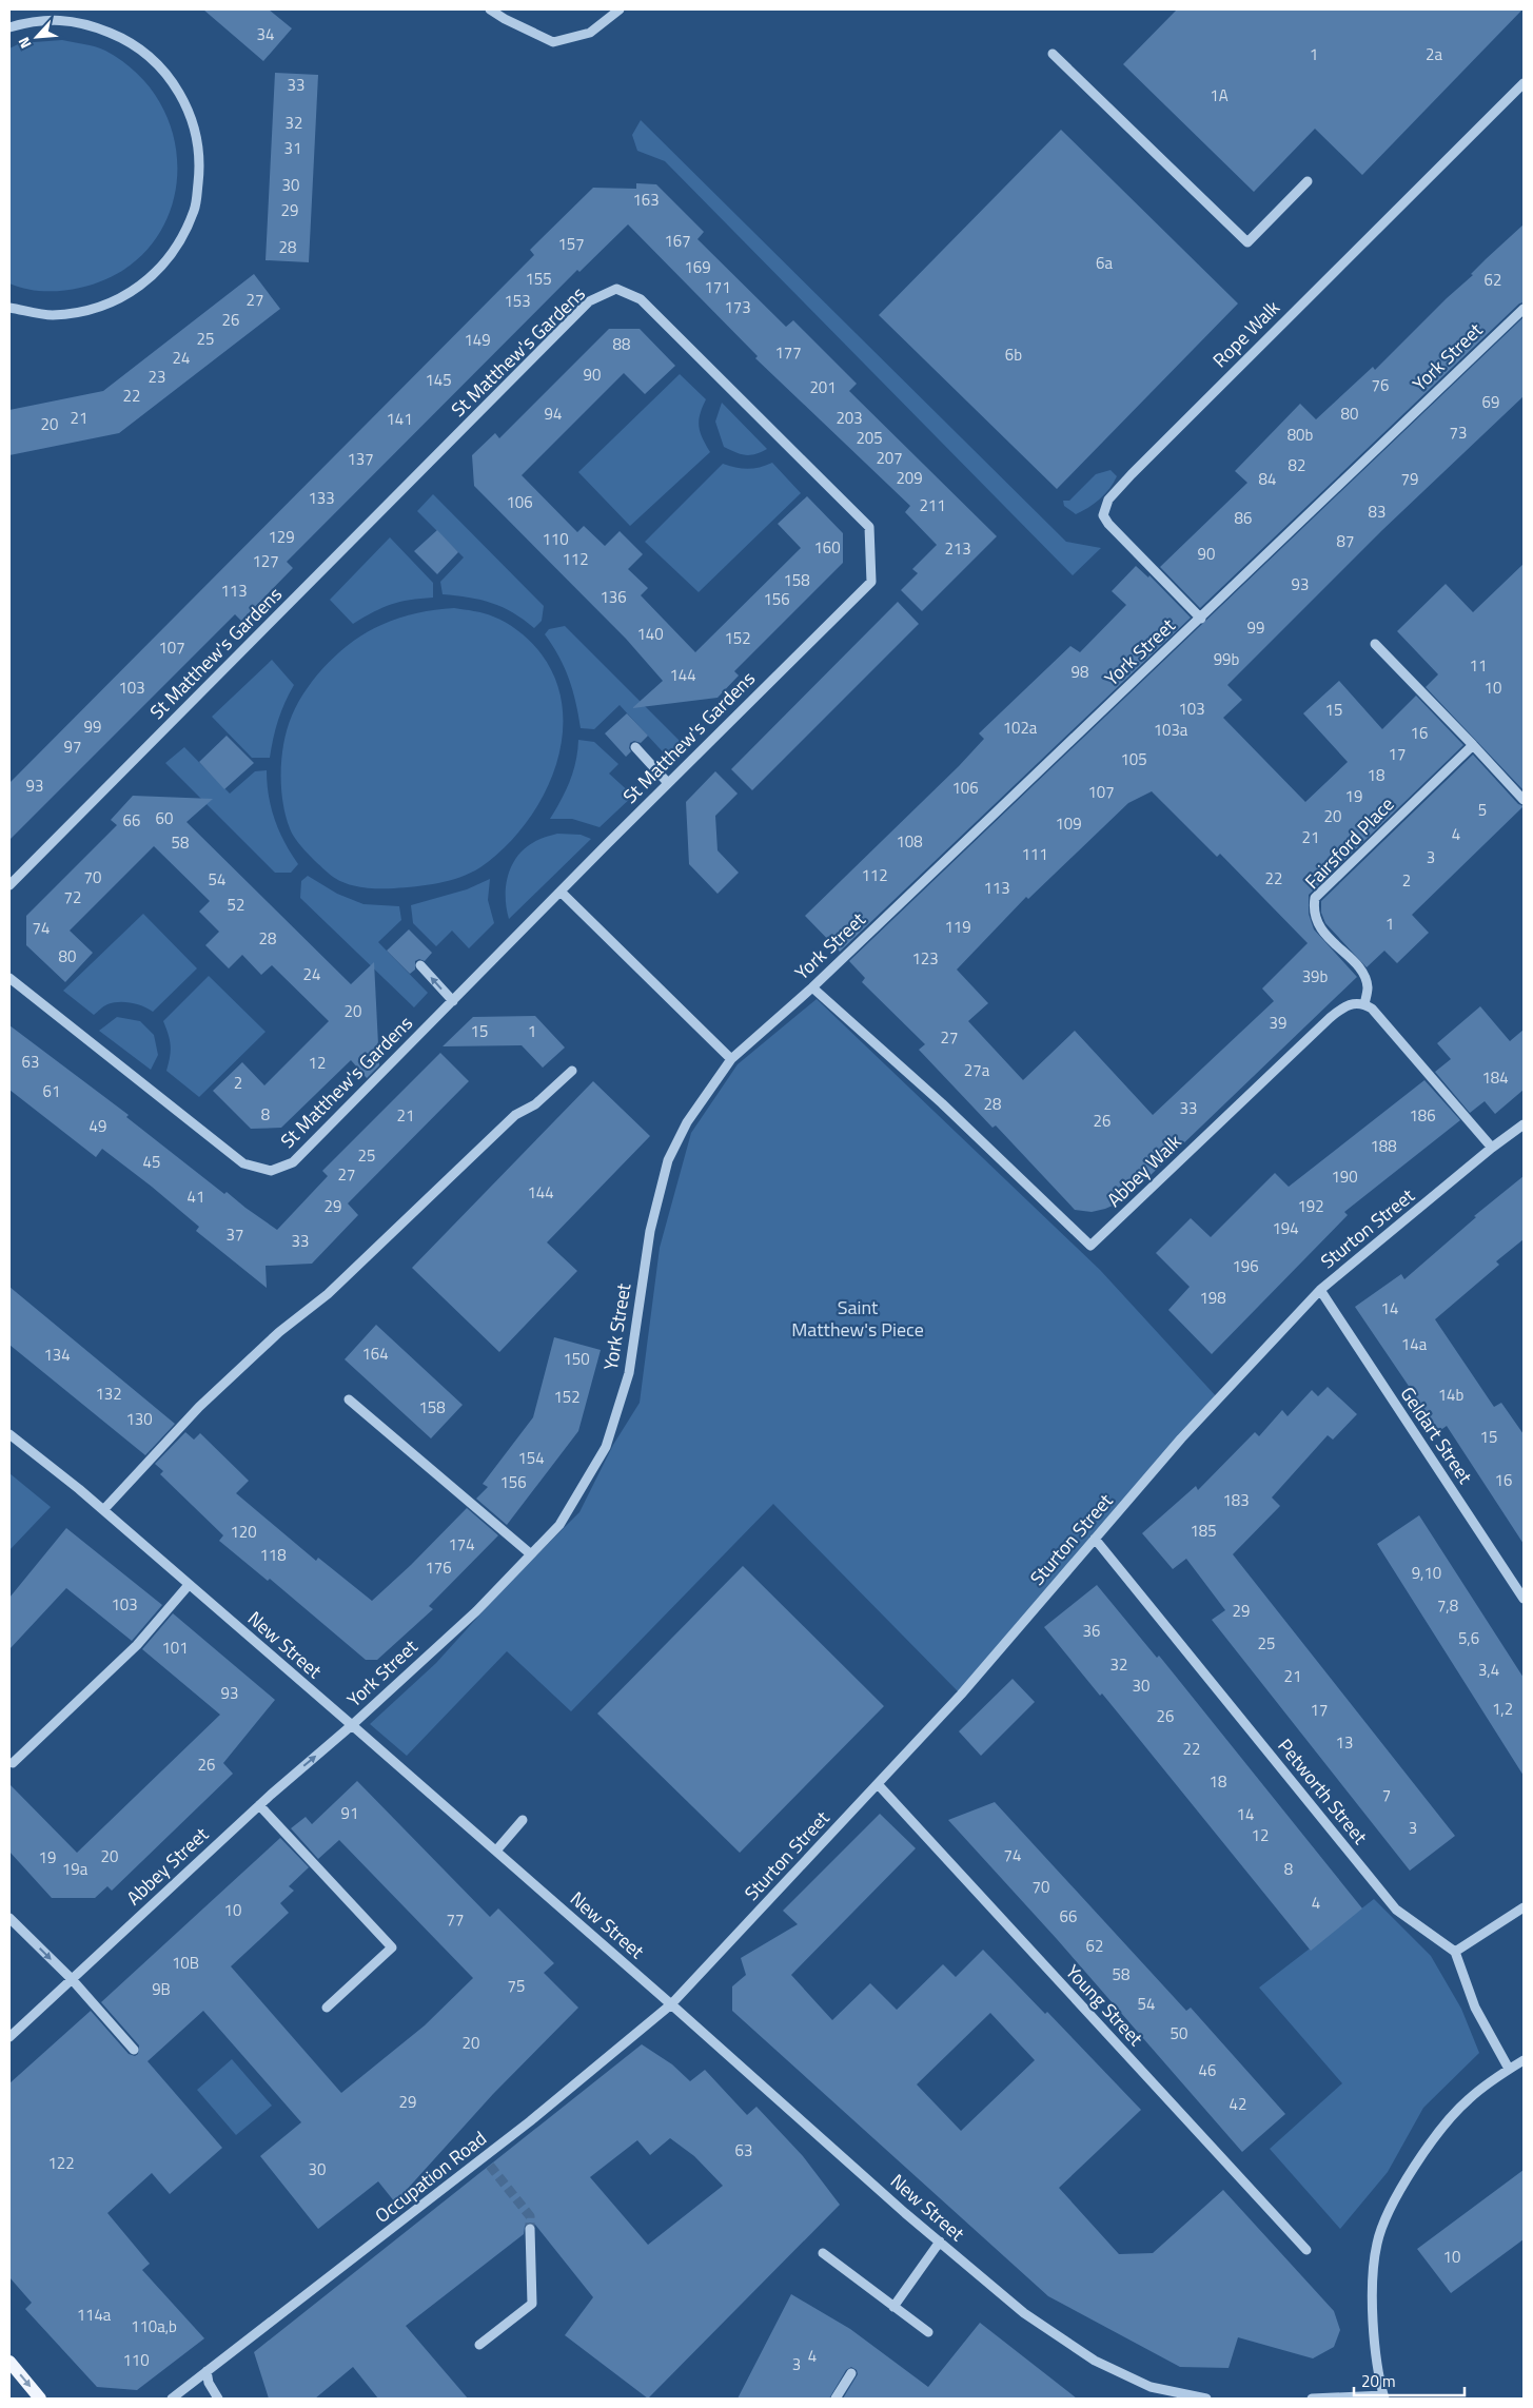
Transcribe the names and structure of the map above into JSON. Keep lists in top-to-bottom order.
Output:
{
  "streets": {
    "street": [
      "Rope Walk",
      "St Matthew's Gardens",
      "York Street",
      "Fairsford Place",
      "Abbey Walk",
      "Sturton Street",
      "Geldart Street",
      "New Street",
      "Petworth Street",
      "Abbey Street",
      "Young Street",
      "Occupation Road"
    ]
  },
  "crossings": [
    ["Rope Walk", "York Street"],
    ["York Street", "Abbey Walk"],
    ["York Street", "New Street"],
    ["York Street", "Abbey Street"],
    ["Fairsford Place", "Abbey Walk"],
    ["Sturton Street", "Geldart Street"],
    ["Sturton Street", "New Street"],
    ["Sturton Street", "Petworth Street"],
    ["Sturton Street", "Young Street"],
    ["Sturton Street", "Occupation Road"],
    ["New Street", "Abbey Street"],
    ["New Street", "Occupation Road"]
  ],
  "parks": ["Saint Matthew's Piece"],
  "house_numbers": [
    "34",
    "1",
    "2a",
    "33",
    "1A",
    "32",
    "31",
    "30",
    "163",
    "29",
    "167",
    "157",
    "28",
    "6a",
    "169",
    "155",
    "62",
    "171",
    "27",
    "153",
    "173",
    "26",
    "25",
    "149",
    "88",
    "177",
    "6b",
    "24",
    "90",
    "23",
    "145",
    "76",
    "201",
    "22",
    "69",
    "94",
    "80",
    "21",
    "203",
    "141",
    "20",
    "73",
    "80b",
    "205",
    "207",
    "137",
    "82",
    "209",
    "84",
    "79",
    "133",
    "106",
    "211",
    "83",
    "86",
    "129",
    "110",
    "87",
    "160",
    "213",
    "90",
    "112",
    "127",
    "158",
    "93",
    "113",
    "136",
    "156",
    "99",
    "140",
    "152",
    "107",
    "99b",
    "11",
    "98",
    "144",
    "103",
    "10",
    "103",
    "15",
    "99",
    "102a",
    "103a",
    "16",
    "97",
    "17",
    "105",
    "18",
    "93",
    "106",
    "107",
    "19",
    "5",
    "20",
    "60",
    "66",
    "109",
    "4",
    "21",
    "108",
    "58",
    "111",
    "3",
    "112",
    "70",
    "22",
    "54",
    "2",
    "113",
    "72",
    "52",
    "1",
    "119",
    "74",
    "28",
    "80",
    "123",
    "24",
    "39b",
    "20",
    "39",
    "15",
    "1",
    "27",
    "63",
    "12",
    "27a",
    "184",
    "2",
    "61",
    "28",
    "33",
    "8",
    "21",
    "186",
    "26",
    "49",
    "188",
    "25",
    "45",
    "27",
    "190",
    "144",
    "41",
    "29",
    "192",
    "194",
    "37",
    "33",
    "196",
    "198",
    "14",
    "14a",
    "164",
    "134",
    "150",
    "132",
    "14b",
    "152",
    "158",
    "130",
    "15",
    "154",
    "16",
    "156",
    "183",
    "185",
    "120",
    "174",
    "118",
    "176",
    "9,10",
    "103",
    "7,8",
    "29",
    "36",
    "5,6",
    "25",
    "101",
    "32",
    "3,4",
    "21",
    "30",
    "93",
    "1,2",
    "17",
    "26",
    "13",
    "22",
    "26",
    "18",
    "7",
    "91",
    "14",
    "3",
    "12",
    "74",
    "20",
    "19",
    "19a",
    "8",
    "70",
    "4",
    "10",
    "66",
    "77",
    "62",
    "10B",
    "58",
    "75",
    "9B",
    "54",
    "50",
    "20",
    "46",
    "29",
    "42",
    "63",
    "122",
    "30",
    "10",
    "114a",
    "110a,b",
    "4",
    "110",
    "3"
  ],
  "scale_bar": "20 m",
  "north": "bottom left"
}
